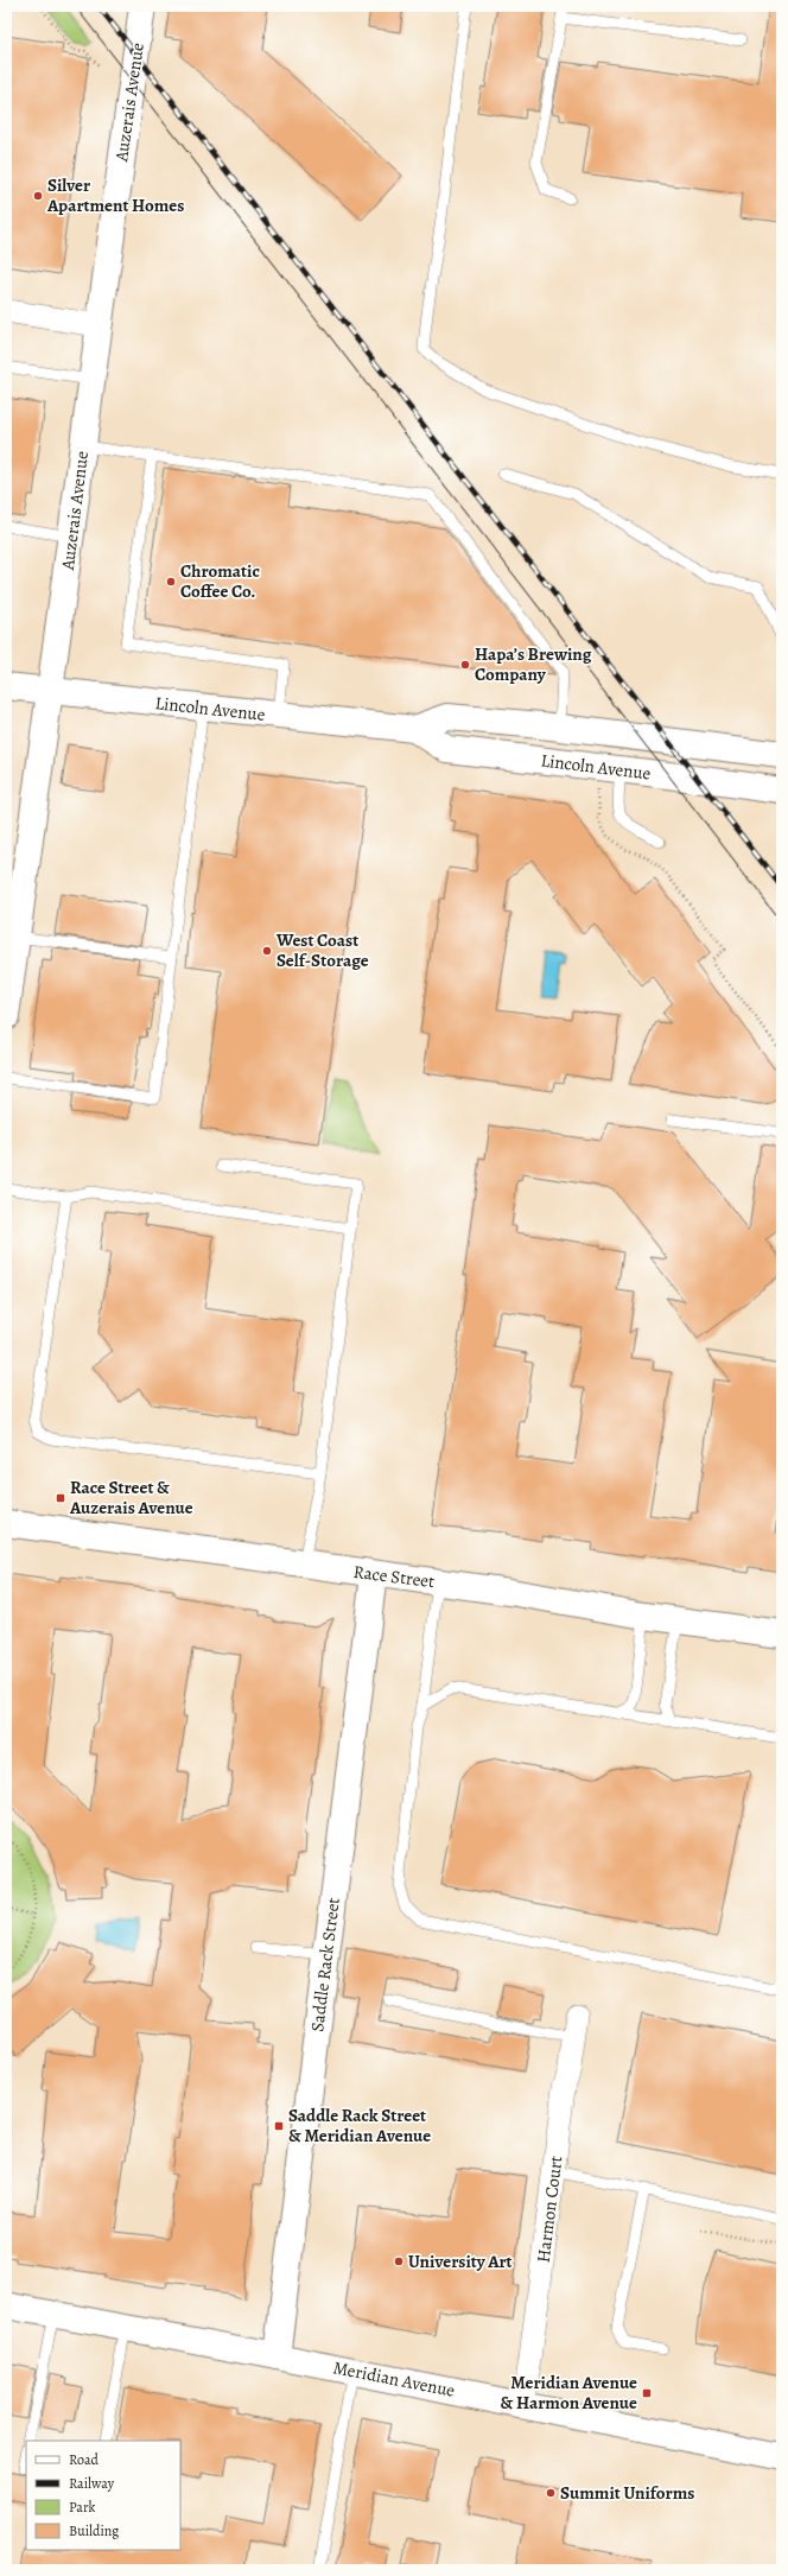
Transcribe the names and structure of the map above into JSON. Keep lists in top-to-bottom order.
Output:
{
  "streets": {
    "main road": [
      "Auzerais Avenue",
      "Lincoln Avenue",
      "Race Street",
      "Saddle Rack Street",
      "Meridian Avenue"
    ],
    "street": ["Harmon Court"]
  },
  "crossings": [
    ["Auzerais Avenue", "Lincoln Avenue"],
    ["Race Street", "Saddle Rack Street"],
    ["Saddle Rack Street", "Meridian Avenue"],
    ["Harmon Court", "Meridian Avenue"]
  ],
  "places": {
    "other": [
      "Silver Apartment Homes",
      "Chromatic Coffee Co.",
      "Hapa’s Brewing Company",
      "West Coast Self-Storage",
      "University Art",
      "Summit Uniforms"
    ],
    "transit": ["Race Street & Auzerais Avenue", "Saddle Rack Street & Meridian Avenue", "Meridian Avenue & Harmon Avenue"]
  },
  "legend": [
    "Road",
    "Railway",
    "Park",
    "Building"
  ]
}
